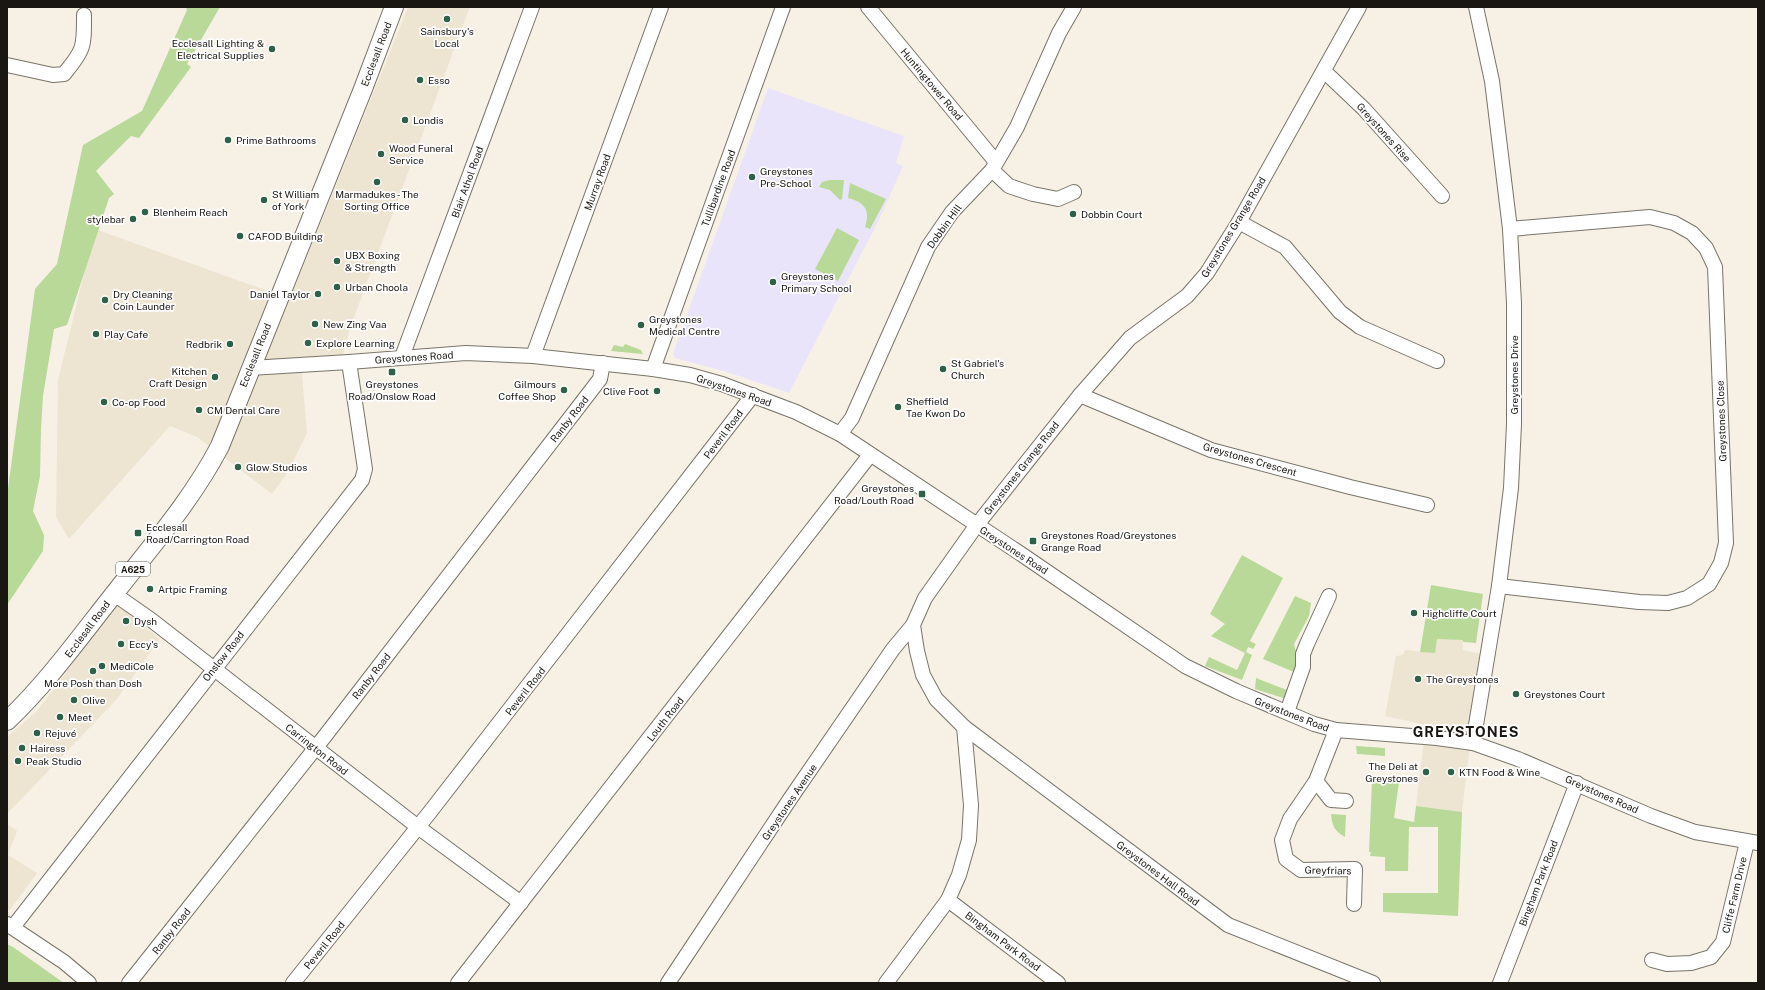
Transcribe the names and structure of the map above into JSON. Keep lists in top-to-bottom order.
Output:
{
  "streets": {
    "main road": ["Ecclesall Road", "A625"],
    "street": [
      "Huntingtower Road",
      "Greystones Rise",
      "Blair Athol Road",
      "Murray Road",
      "Tullibardine Road",
      "Dobbin Hill",
      "Greystones Grange Road",
      "Greystones Road",
      "Greystones Drive",
      "Ranby Road",
      "Greystones Close",
      "Peveril Road",
      "Greystones Crescent",
      "Onslow Road",
      "Louth Road",
      "Carrington Road",
      "Greystones Avenue",
      "Greyfriars",
      "Greystones Hall Road",
      "Bingham Park Road",
      "Cliffe Farm Drive"
    ]
  },
  "crossings": [
    ["Ecclesall Road", "Greystones Road"],
    ["Ecclesall Road", "Carrington Road"],
    ["Huntingtower Road", "Dobbin Hill"],
    ["Greystones Rise", "Greystones Grange Road"],
    ["Blair Athol Road", "Greystones Road"],
    ["Murray Road", "Greystones Road"],
    ["Tullibardine Road", "Greystones Road"],
    ["Dobbin Hill", "Greystones Road"],
    ["Greystones Grange Road", "Greystones Road"],
    ["Greystones Grange Road", "Greystones Crescent"],
    ["Greystones Grange Road", "Greystones Avenue"],
    ["Greystones Grange Road", "Greystones Hall Road"],
    ["Greystones Road", "Greystones Drive"],
    ["Greystones Road", "Ranby Road"],
    ["Greystones Road", "Peveril Road"],
    ["Greystones Road", "Onslow Road"],
    ["Greystones Road", "Louth Road"],
    ["Greystones Road", "Greyfriars"],
    ["Greystones Road", "Bingham Park Road"],
    ["Greystones Road", "Cliffe Farm Drive"],
    ["Greystones Drive", "Greystones Close"],
    ["Ranby Road", "Carrington Road"],
    ["Peveril Road", "Carrington Road"],
    ["Onslow Road", "Carrington Road"],
    ["Louth Road", "Carrington Road"],
    ["Greystones Avenue", "Greystones Hall Road"]
  ],
  "districts": ["GREYSTONES"],
  "places": {
    "other": [
      "Sainsbury's Local",
      "Ecclesall Lighting & Electrical Supplies",
      "Esso",
      "Londis",
      "Prime Bathrooms",
      "Wood Funeral Service",
      "Greystones Pre-School",
      "Marmadukes - The Sorting Office",
      "St William of York",
      "Blenheim Reach",
      "Dobbin Court",
      "stylebar",
      "CAFOD Building",
      "UBX Boxing & Strength",
      "Greystones Primary School",
      "Urban Choola",
      "Daniel Taylor",
      "Dry Cleaning Coin Launder",
      "New Zing Vaa",
      "Greystones Medical Centre",
      "Play Cafe",
      "Explore Learning",
      "Redbrik",
      "St Gabriel's Church",
      "Kitchen Craft Design",
      "Gilmours Coffee Shop",
      "Clive Foot",
      "Co-op Food",
      "Sheffield Tae Kwon Do",
      "CM Dental Care",
      "Glow Studios",
      "Artpic Framing",
      "Highcliffe Court",
      "Dysh",
      "Eccy's",
      "MediCole",
      "More Posh than Dosh",
      "The Greystones",
      "Greystones Court",
      "Olive",
      "Meet",
      "Rejuvé",
      "Hairess",
      "Peak Studio",
      "The Deli at Greystones",
      "KTN Food & Wine"
    ],
    "transit": [
      "Greystones Road/Onslow Road",
      "Greystones Road/Louth Road",
      "Ecclesall Road/Carrington Road",
      "Greystones Road/Greystones Grange Road"
    ]
  }
}
